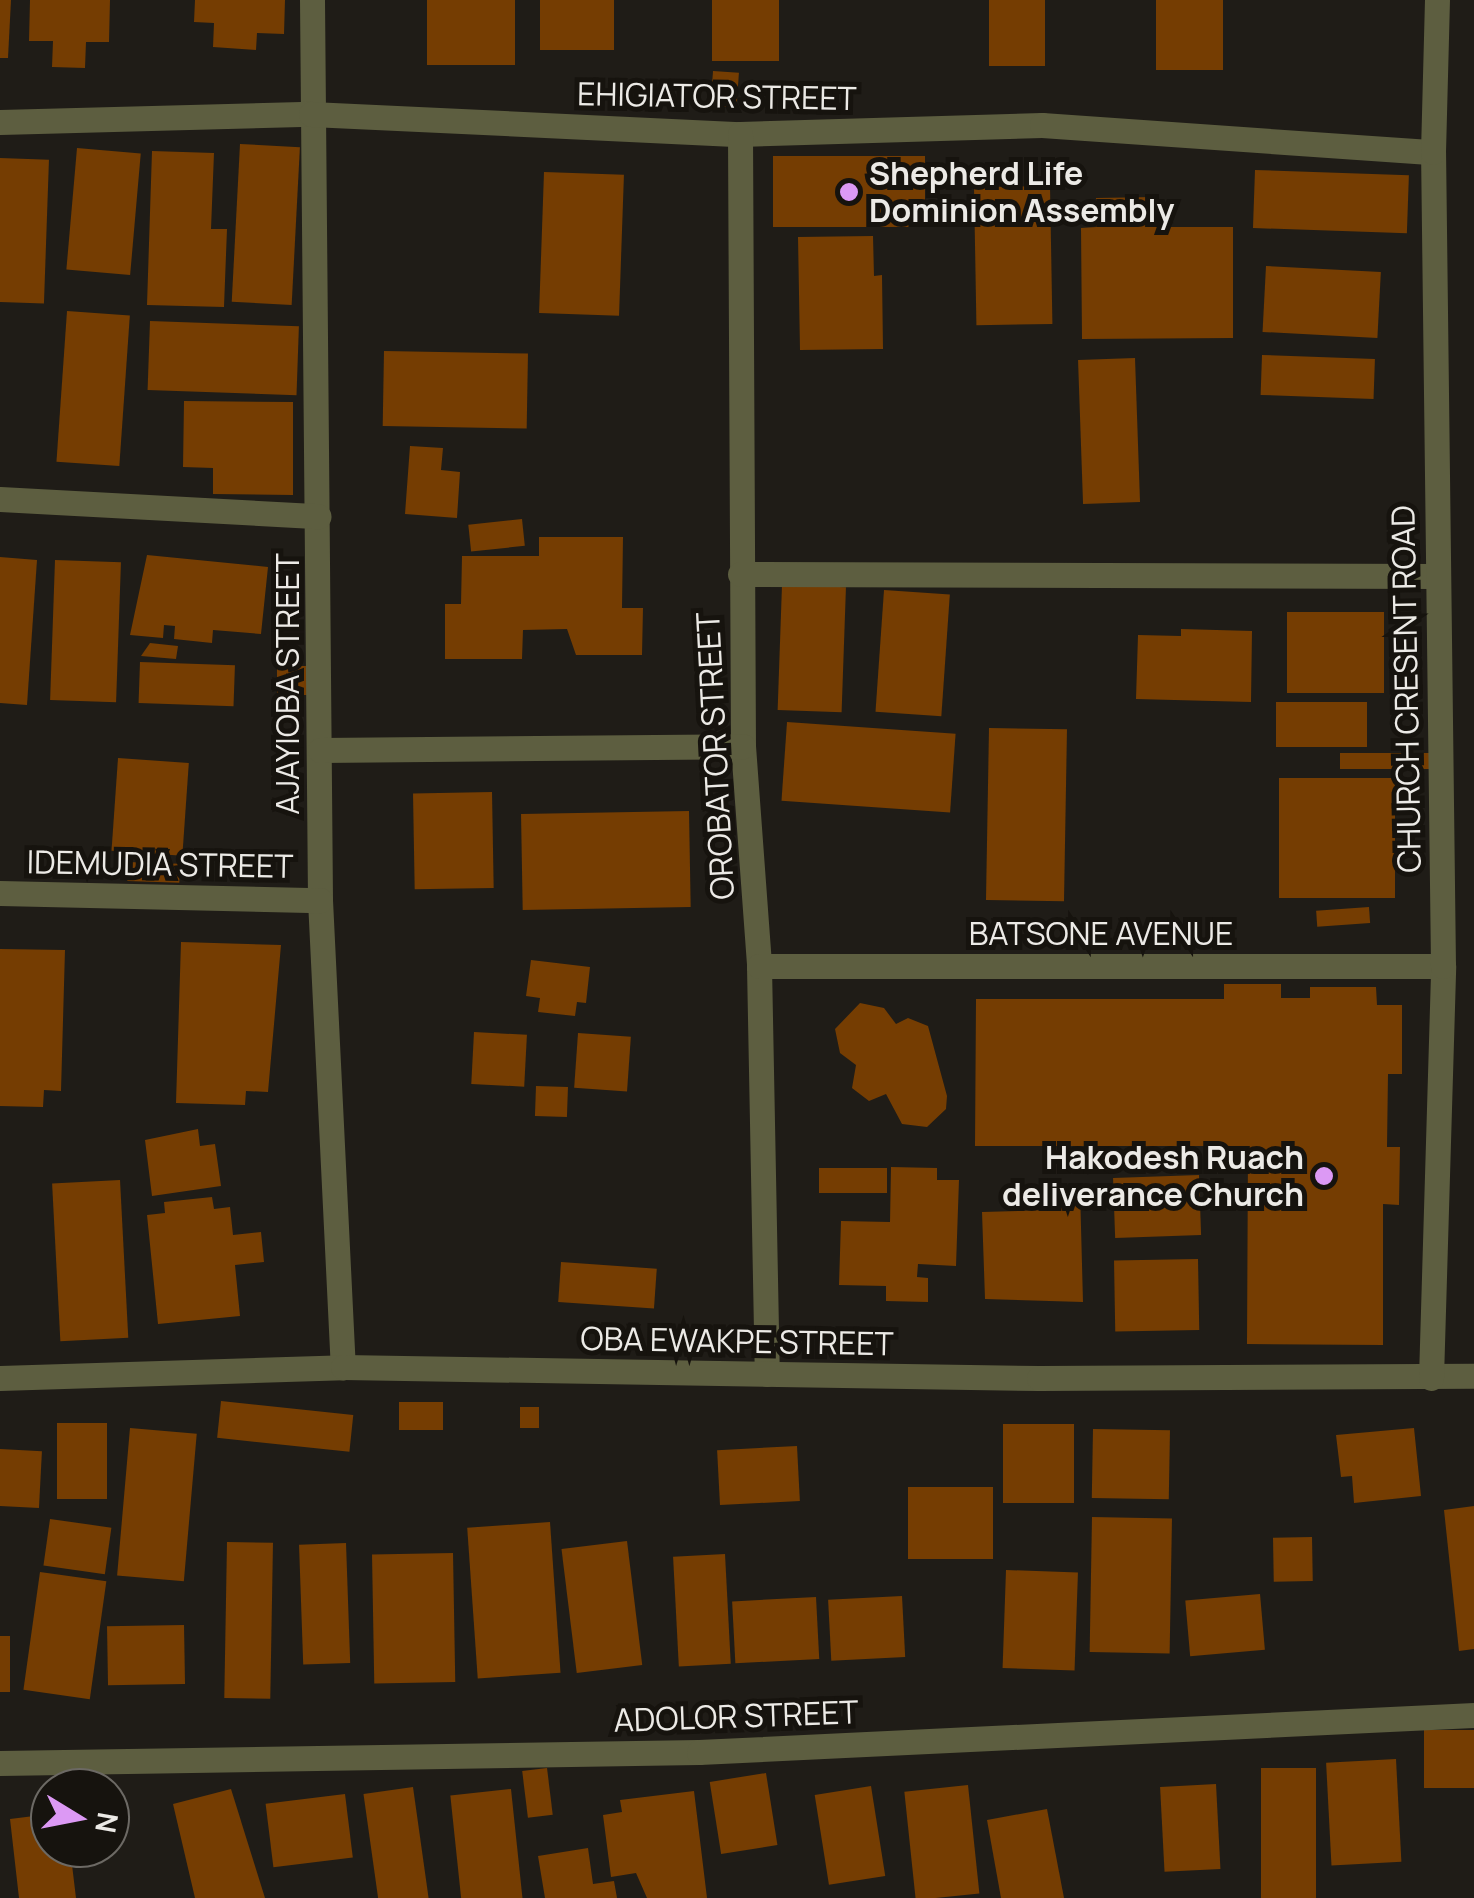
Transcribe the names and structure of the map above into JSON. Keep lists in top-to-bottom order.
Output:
{
  "streets": {
    "street": [
      "EHIGIATOR STREET",
      "AJAYIOBA STREET",
      "CHURCH CRESENT ROAD",
      "OROBATOR STREET",
      "IDEMUDIA STREET",
      "BATSONE AVENUE",
      "OBA EWAKPE STREET",
      "ADOLOR STREET"
    ]
  },
  "crossings": [
    ["EHIGIATOR STREET", "AJAYIOBA STREET"],
    ["EHIGIATOR STREET", "CHURCH CRESENT ROAD"],
    ["EHIGIATOR STREET", "OROBATOR STREET"],
    ["AJAYIOBA STREET", "IDEMUDIA STREET"],
    ["AJAYIOBA STREET", "OBA EWAKPE STREET"],
    ["CHURCH CRESENT ROAD", "BATSONE AVENUE"],
    ["CHURCH CRESENT ROAD", "OBA EWAKPE STREET"],
    ["OROBATOR STREET", "BATSONE AVENUE"],
    ["OROBATOR STREET", "OBA EWAKPE STREET"]
  ],
  "places": ["Shepherd Life Dominion Assembly", "Hakodesh Ruach deliverance Church"],
  "north": "right"
}
